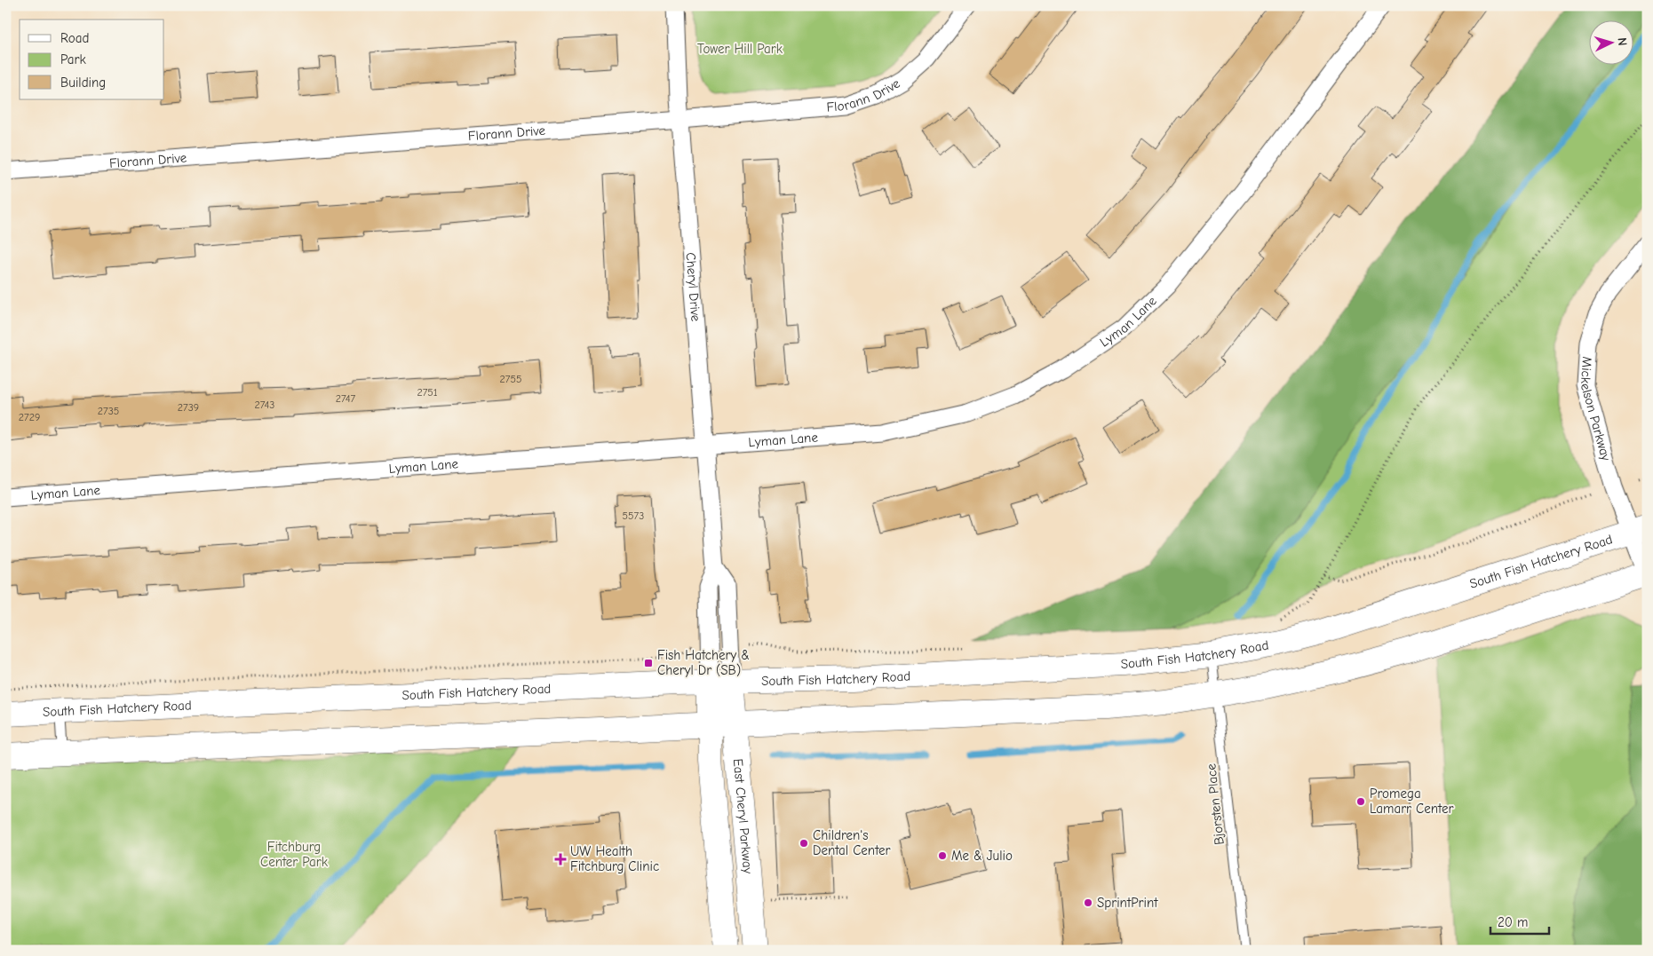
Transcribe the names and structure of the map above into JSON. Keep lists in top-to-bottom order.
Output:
{
  "streets": {
    "main road": ["South Fish Hatchery Road", "East Cheryl Parkway"],
    "street": [
      "Florann Drive",
      "Cheryl Drive",
      "Lyman Lane",
      "Mickelson Parkway"
    ],
    "lane": ["Bjorsten Place"]
  },
  "crossings": [
    ["Florann Drive", "Cheryl Drive"],
    ["Cheryl Drive", "Lyman Lane"],
    ["Cheryl Drive", "South Fish Hatchery Road"],
    ["Cheryl Drive", "East Cheryl Parkway"],
    ["Mickelson Parkway", "South Fish Hatchery Road"],
    ["South Fish Hatchery Road", "Bjorsten Place"],
    ["South Fish Hatchery Road", "East Cheryl Parkway"]
  ],
  "parks": ["Tower Hill Park", "Fitchburg Center Park"],
  "places": {
    "transit": ["Fish Hatchery & Cheryl Dr (SB)"],
    "other": [
      "Promega Lamarr Center",
      "Children's Dental Center",
      "Me & Julio",
      "SprintPrint"
    ],
    "health": ["UW Health Fitchburg Clinic"]
  },
  "house_numbers": [
    "2755",
    "2751",
    "2747",
    "2743",
    "2739",
    "2735",
    "2729",
    "5573"
  ],
  "legend": ["Road", "Park", "Building"],
  "scale_bar": "20 m",
  "north": "right"
}
